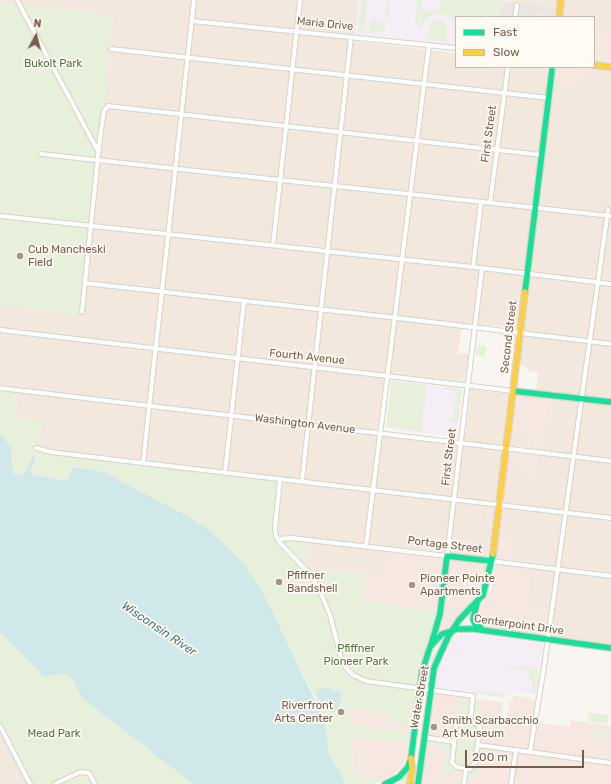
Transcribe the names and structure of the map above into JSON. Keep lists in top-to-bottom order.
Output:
{
  "streets": {
    "street": [
      "Maria Drive",
      "First Street",
      "Second Street",
      "Fourth Avenue",
      "Washington Avenue",
      "Portage Street",
      "Centerpoint Drive",
      "Water Street"
    ]
  },
  "crossings": [
    ["First Street", "Fourth Avenue"],
    ["First Street", "Washington Avenue"],
    ["First Street", "Portage Street"],
    ["First Street", "Centerpoint Drive"],
    ["First Street", "Water Street"],
    ["Second Street", "Fourth Avenue"],
    ["Second Street", "Washington Avenue"],
    ["Second Street", "Portage Street"],
    ["Second Street", "Water Street"],
    ["Centerpoint Drive", "Water Street"]
  ],
  "water": ["Wisconsin River"],
  "parks": ["Bukolt Park", "Pfiffner Pioneer Park", "Mead Park"],
  "places": [
    "Cub Mancheski Field",
    "Pfiffner Bandshell",
    "Pioneer Pointe Apartments",
    "Riverfront Arts Center",
    "Smith Scarbacchio Art Museum"
  ],
  "legend": ["Fast", "Slow"],
  "scale_bar": "200 m",
  "north": "top"
}
